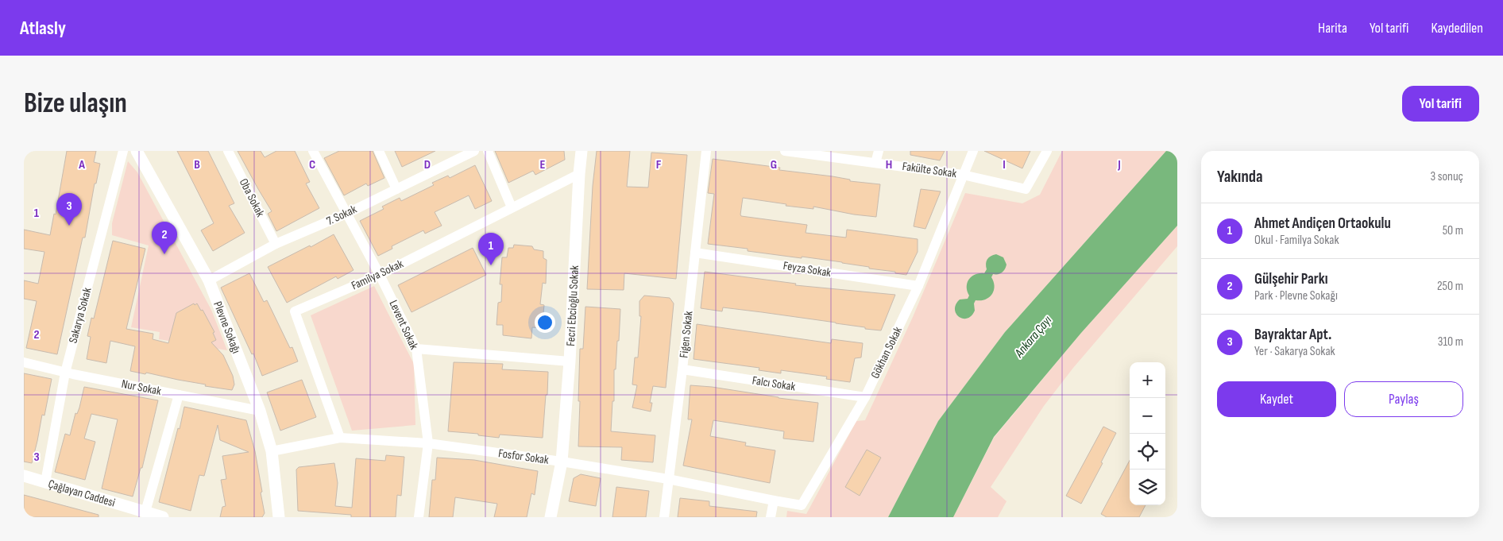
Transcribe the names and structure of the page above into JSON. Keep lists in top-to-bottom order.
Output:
{
  "streets": {
    "street": [
      "Fakülte Sokak",
      "Oba Sokak",
      "7. Sokak",
      "Feyza Sokak",
      "Familya Sokak",
      "Fecri Ebcioğlu Sokak",
      "Sakarya Sokak",
      "Levent Sokak",
      "Plevne Sokağı",
      "Figen Sokak",
      "Gökhan Sokak",
      "Falcı Sokak",
      "Nur Sokak",
      "Fosfor Sokak",
      "Çağlayan Caddesi"
    ]
  },
  "crossings": [
    ["Fakülte Sokak", "Gökhan Sokak"],
    ["Oba Sokak", "7. Sokak"],
    ["7. Sokak", "Levent Sokak"],
    ["7. Sokak", "Plevne Sokağı"],
    ["Feyza Sokak", "Figen Sokak"],
    ["Feyza Sokak", "Gökhan Sokak"],
    ["Familya Sokak", "Fecri Ebcioğlu Sokak"],
    ["Familya Sokak", "Levent Sokak"],
    ["Familya Sokak", "Fosfor Sokak"],
    ["Fecri Ebcioğlu Sokak", "Fosfor Sokak"],
    ["Sakarya Sokak", "Nur Sokak"],
    ["Sakarya Sokak", "Çağlayan Caddesi"],
    ["Levent Sokak", "Fosfor Sokak"],
    ["Plevne Sokağı", "Nur Sokak"],
    ["Plevne Sokağı", "Fosfor Sokak"],
    ["Figen Sokak", "Falcı Sokak"],
    ["Figen Sokak", "Fosfor Sokak"],
    ["Gökhan Sokak", "Falcı Sokak"],
    ["Gökhan Sokak", "Fosfor Sokak"]
  ],
  "water": ["Ankara Çayı"],
  "page": {
    "header": "Atlasly",
    "nav": ["Harita", "Yol tarifi", "Kaydedilen"],
    "buttons": [
      "Yol tarifi",
      ["Kaydet", "Paylaş"]
    ],
    "title": "Bize ulaşın",
    "heading": ["Yakında", "3 sonuç"],
    "pins": ["3", "2", "1"],
    "list": [
      {
        "mark": "1",
        "name": "Ahmet Andiçen Ortaokulu",
        "note": "Okul · Familya Sokak",
        "value": "50 m"
      },
      {
        "mark": "2",
        "name": "Gülşehir Parkı",
        "note": "Park · Plevne Sokağı",
        "value": "250 m"
      },
      {
        "mark": "3",
        "name": "Bayraktar Apt.",
        "note": "Yer · Sakarya Sokak",
        "value": "310 m"
      }
    ],
    "map_buttons": ["+", "−"]
  },
  "grid": {
    "columns": [
      "A",
      "B",
      "C",
      "D",
      "E",
      "F",
      "G",
      "H",
      "I",
      "J"
    ],
    "rows": ["1", "2", "3"]
  }
}
